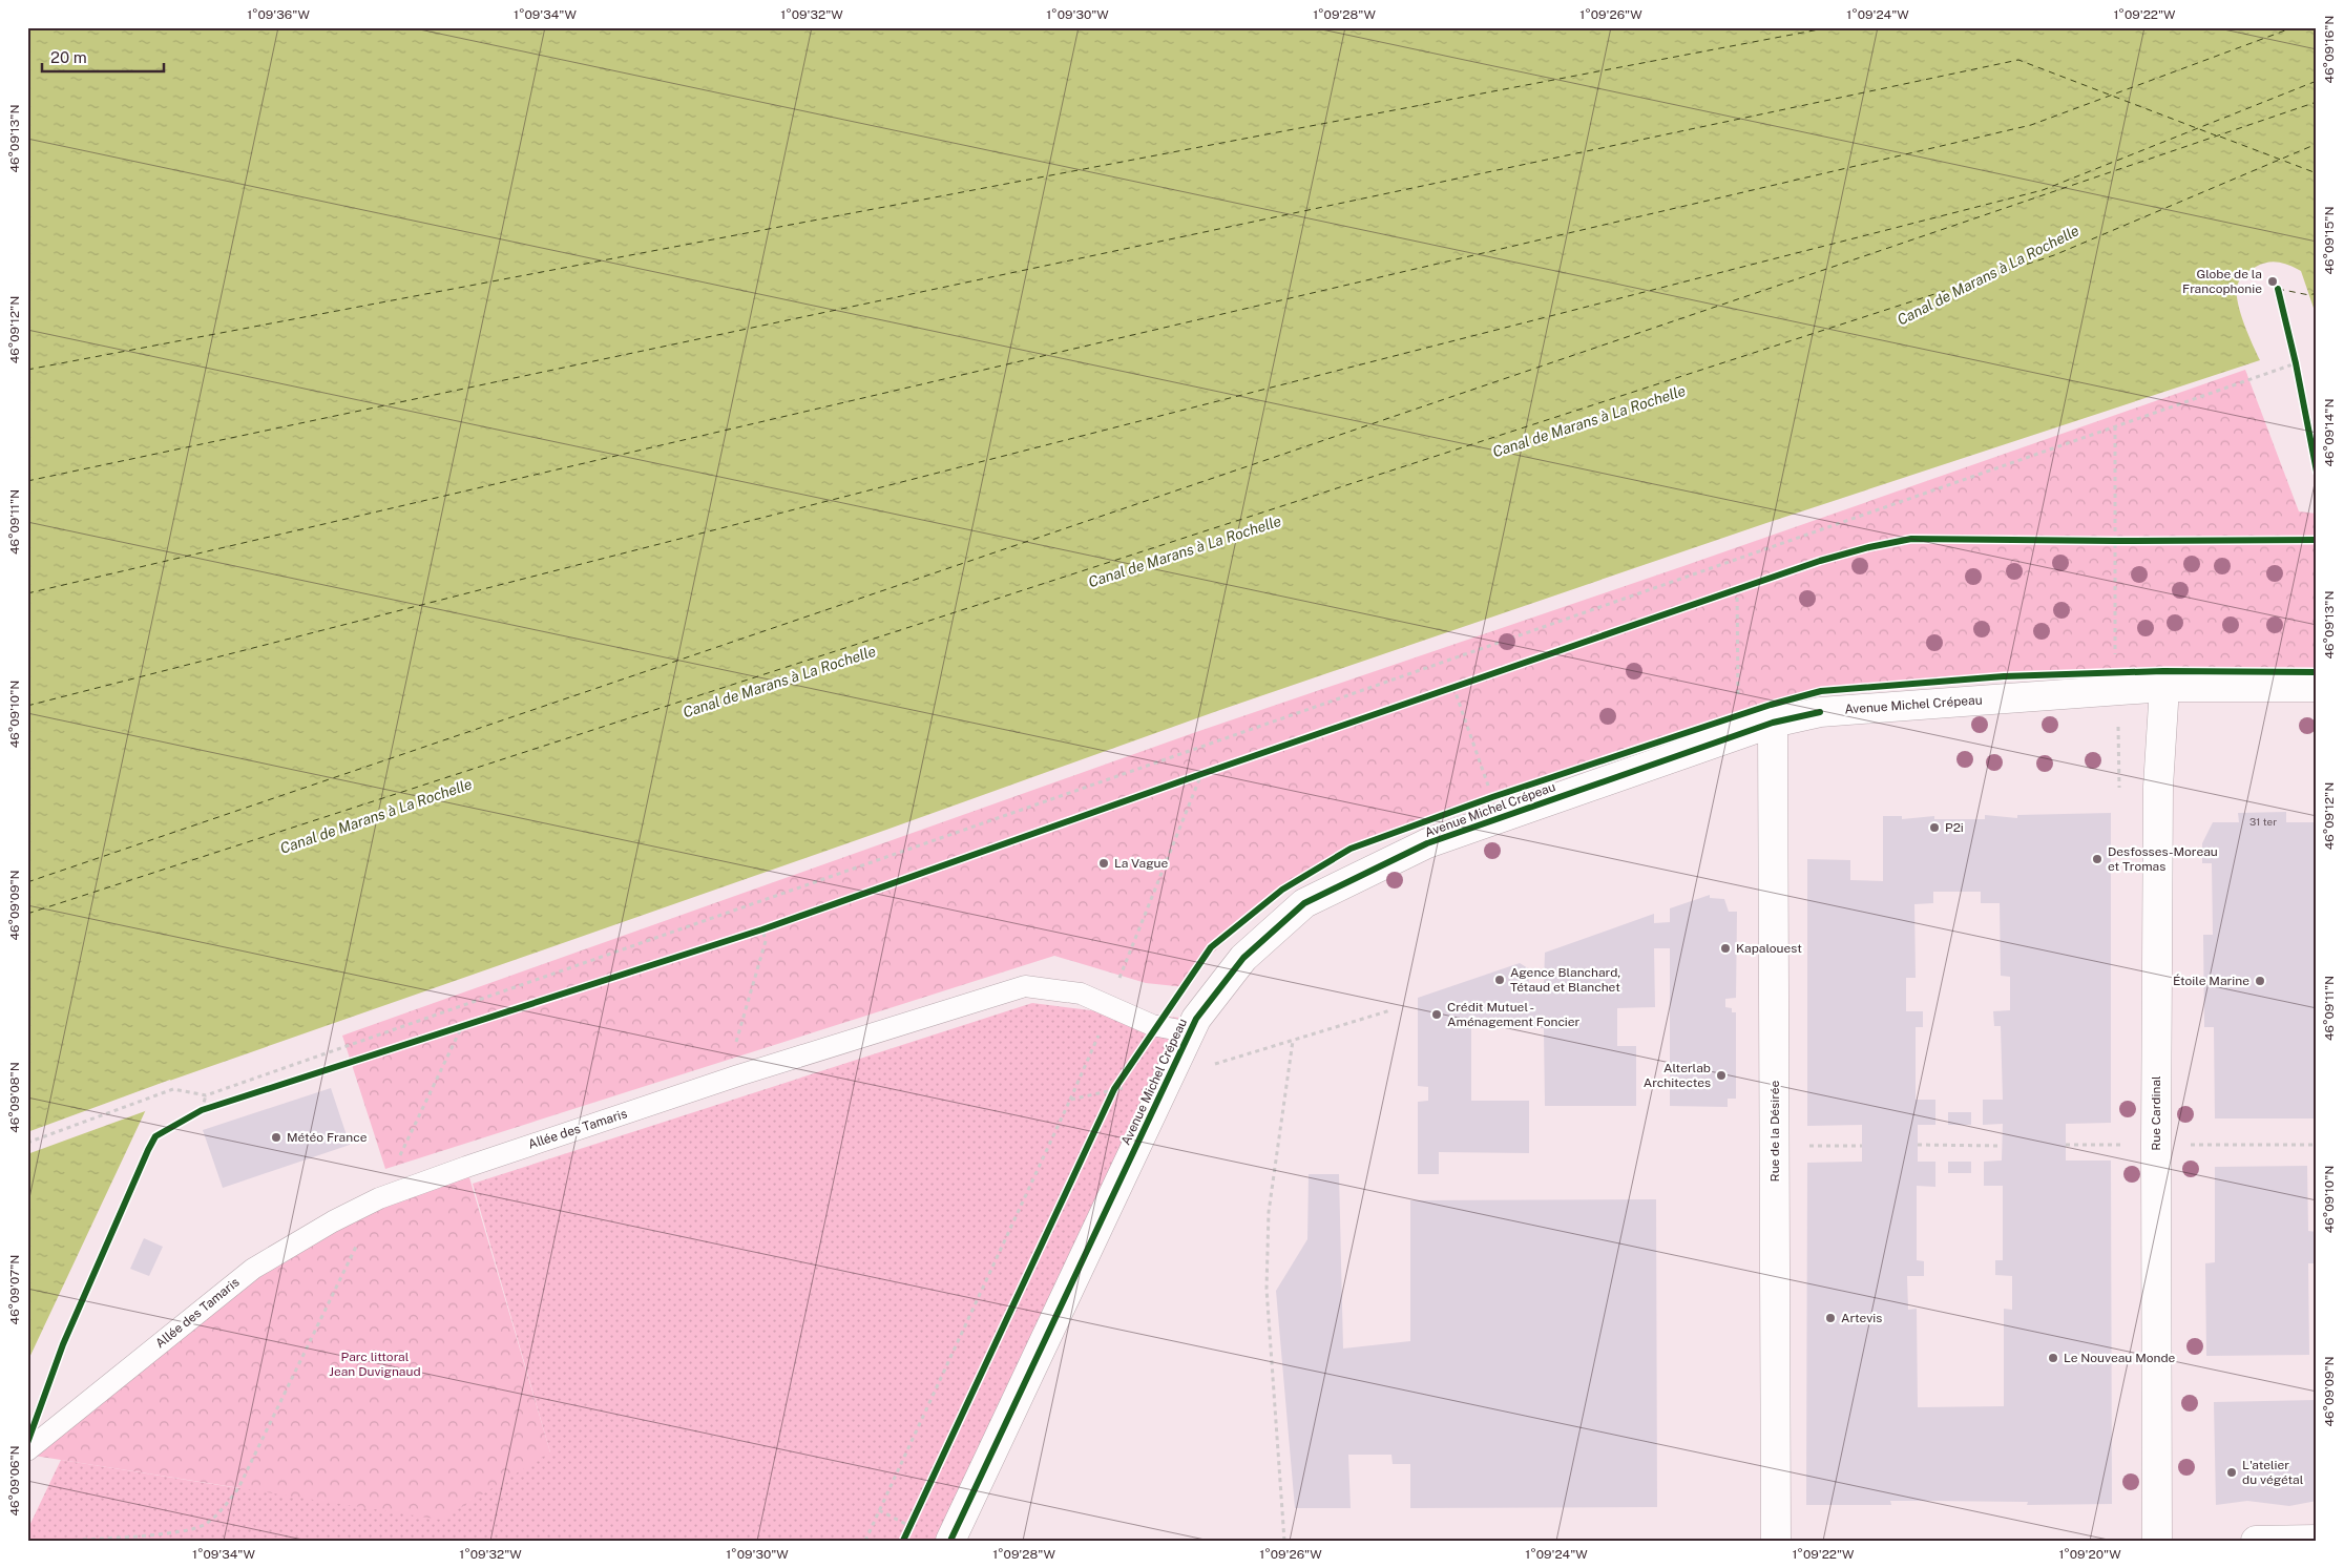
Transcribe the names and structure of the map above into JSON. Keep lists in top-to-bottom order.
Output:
{
  "streets": {
    "street": ["Avenue Michel Crépeau", "Rue Cardinal", "Rue de la Désirée"],
    "lane": ["Allée des Tamaris"]
  },
  "crossings": [
    ["Avenue Michel Crépeau", "Rue Cardinal"],
    ["Avenue Michel Crépeau", "Allée des Tamaris"],
    ["Avenue Michel Crépeau", "Rue de la Désirée"]
  ],
  "water": ["Canal de Marans à La Rochelle"],
  "parks": ["Parc littoral Jean Duvignaud"],
  "places": [
    "Globe de la Francophonie",
    "P2i",
    "Desfosses-Moreau et Tromas",
    "La Vague",
    "Kapalouest",
    "Agence Blanchard, Tétaud et Blanchet",
    "Étoile Marine",
    "Crédit Mutuel - Aménagement Foncier",
    "Alterlab Architectes",
    "Météo France",
    "Artevis",
    "Le Nouveau Monde",
    "L'atelier du végétal"
  ],
  "house_numbers": ["31 ter"],
  "scale_bar": "20 m",
  "coordinates": [
    "1°09'36\"W",
    "1°09'34\"W",
    "1°09'32\"W",
    "1°09'30\"W",
    "1°09'28\"W",
    "1°09'26\"W",
    "1°09'24\"W",
    "1°09'22\"W",
    "46°09'16\"N",
    "46°09'13\"N",
    "46°09'15\"N",
    "46°09'12\"N",
    "46°09'14\"N",
    "46°09'11\"N",
    "46°09'10\"N",
    "46°09'09\"N",
    "46°09'08\"N",
    "46°09'07\"N",
    "46°09'06\"N",
    "1°09'20\"W"
  ]
}
